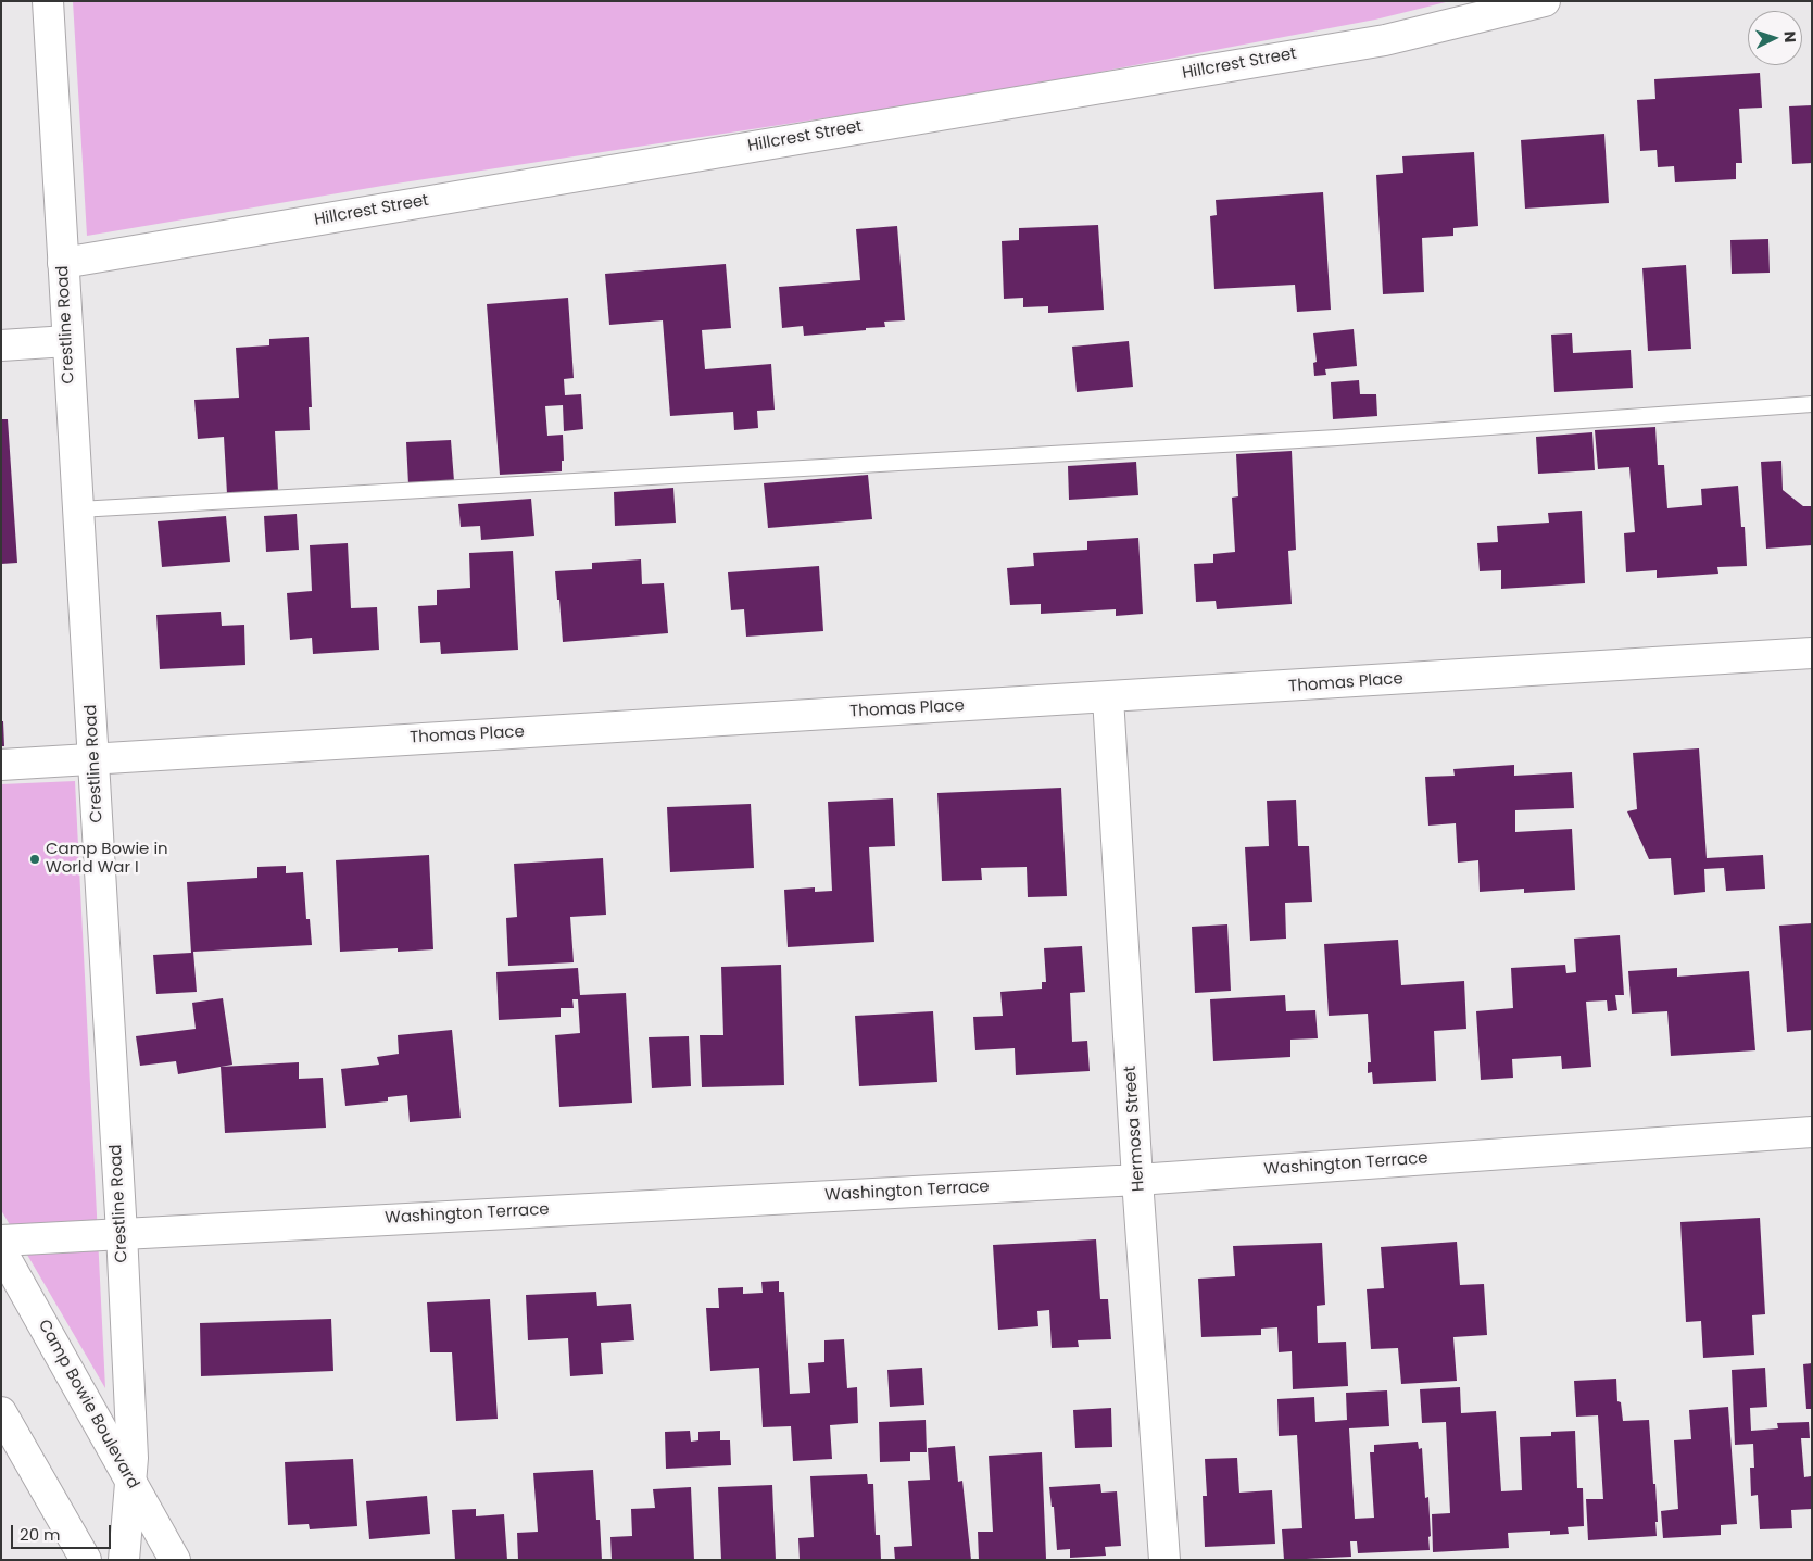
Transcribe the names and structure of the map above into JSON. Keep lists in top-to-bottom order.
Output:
{
  "streets": {
    "street": [
      "Hillcrest Street",
      "Crestline Road",
      "Thomas Place",
      "Hermosa Street",
      "Washington Terrace",
      "Camp Bowie Boulevard"
    ]
  },
  "crossings": [
    ["Hillcrest Street", "Crestline Road"],
    ["Crestline Road", "Thomas Place"],
    ["Crestline Road", "Washington Terrace"],
    ["Crestline Road", "Camp Bowie Boulevard"],
    ["Thomas Place", "Hermosa Street"],
    ["Hermosa Street", "Washington Terrace"]
  ],
  "places": ["Camp Bowie in World War I"],
  "scale_bar": "20 m",
  "north": "right"
}
